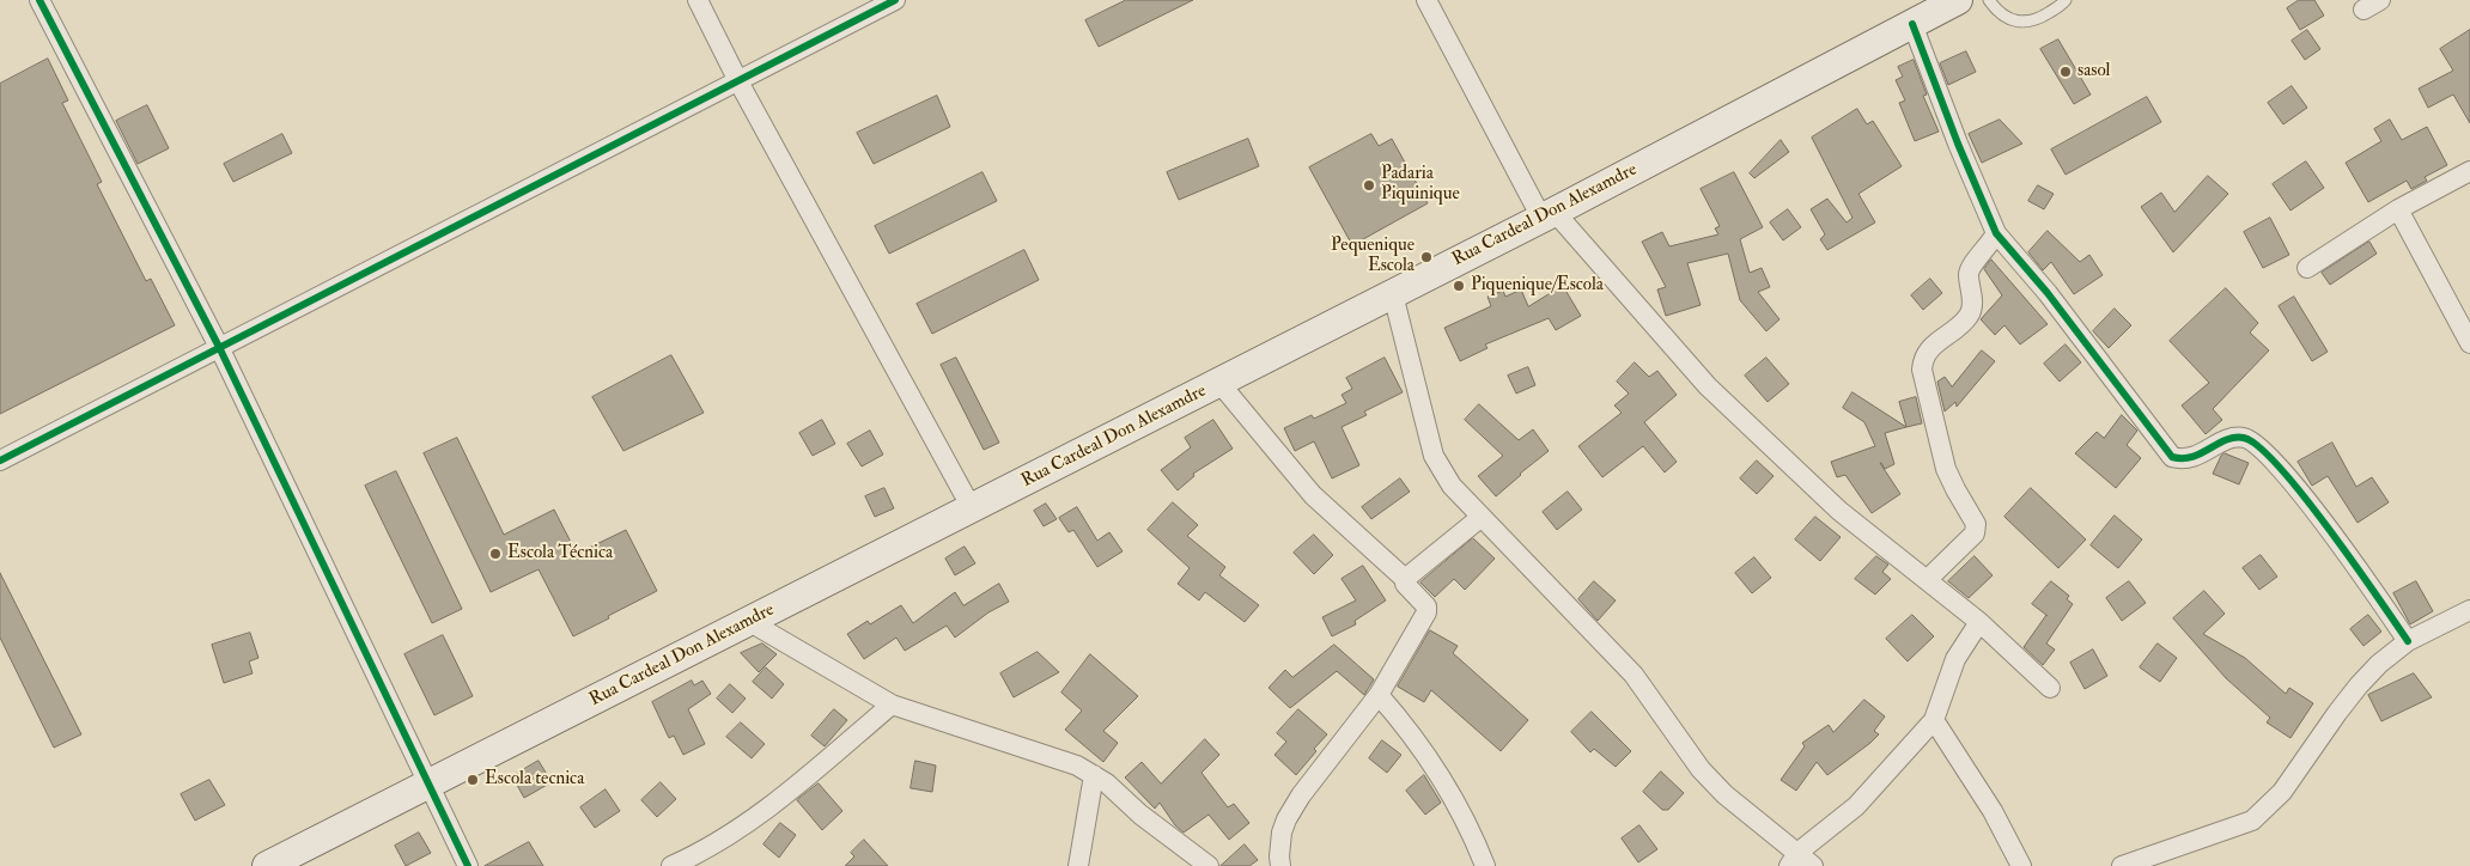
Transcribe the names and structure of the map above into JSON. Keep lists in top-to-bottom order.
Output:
{
  "streets": {
    "main road": ["Rua Cardeal Don Alexamdre"]
  },
  "places": [
    "sasol",
    "Padaria Piquinique",
    "Pequenique Escola",
    "Piquenique/Escola",
    "Escola Técnica",
    "Escola tecnica"
  ]
}
